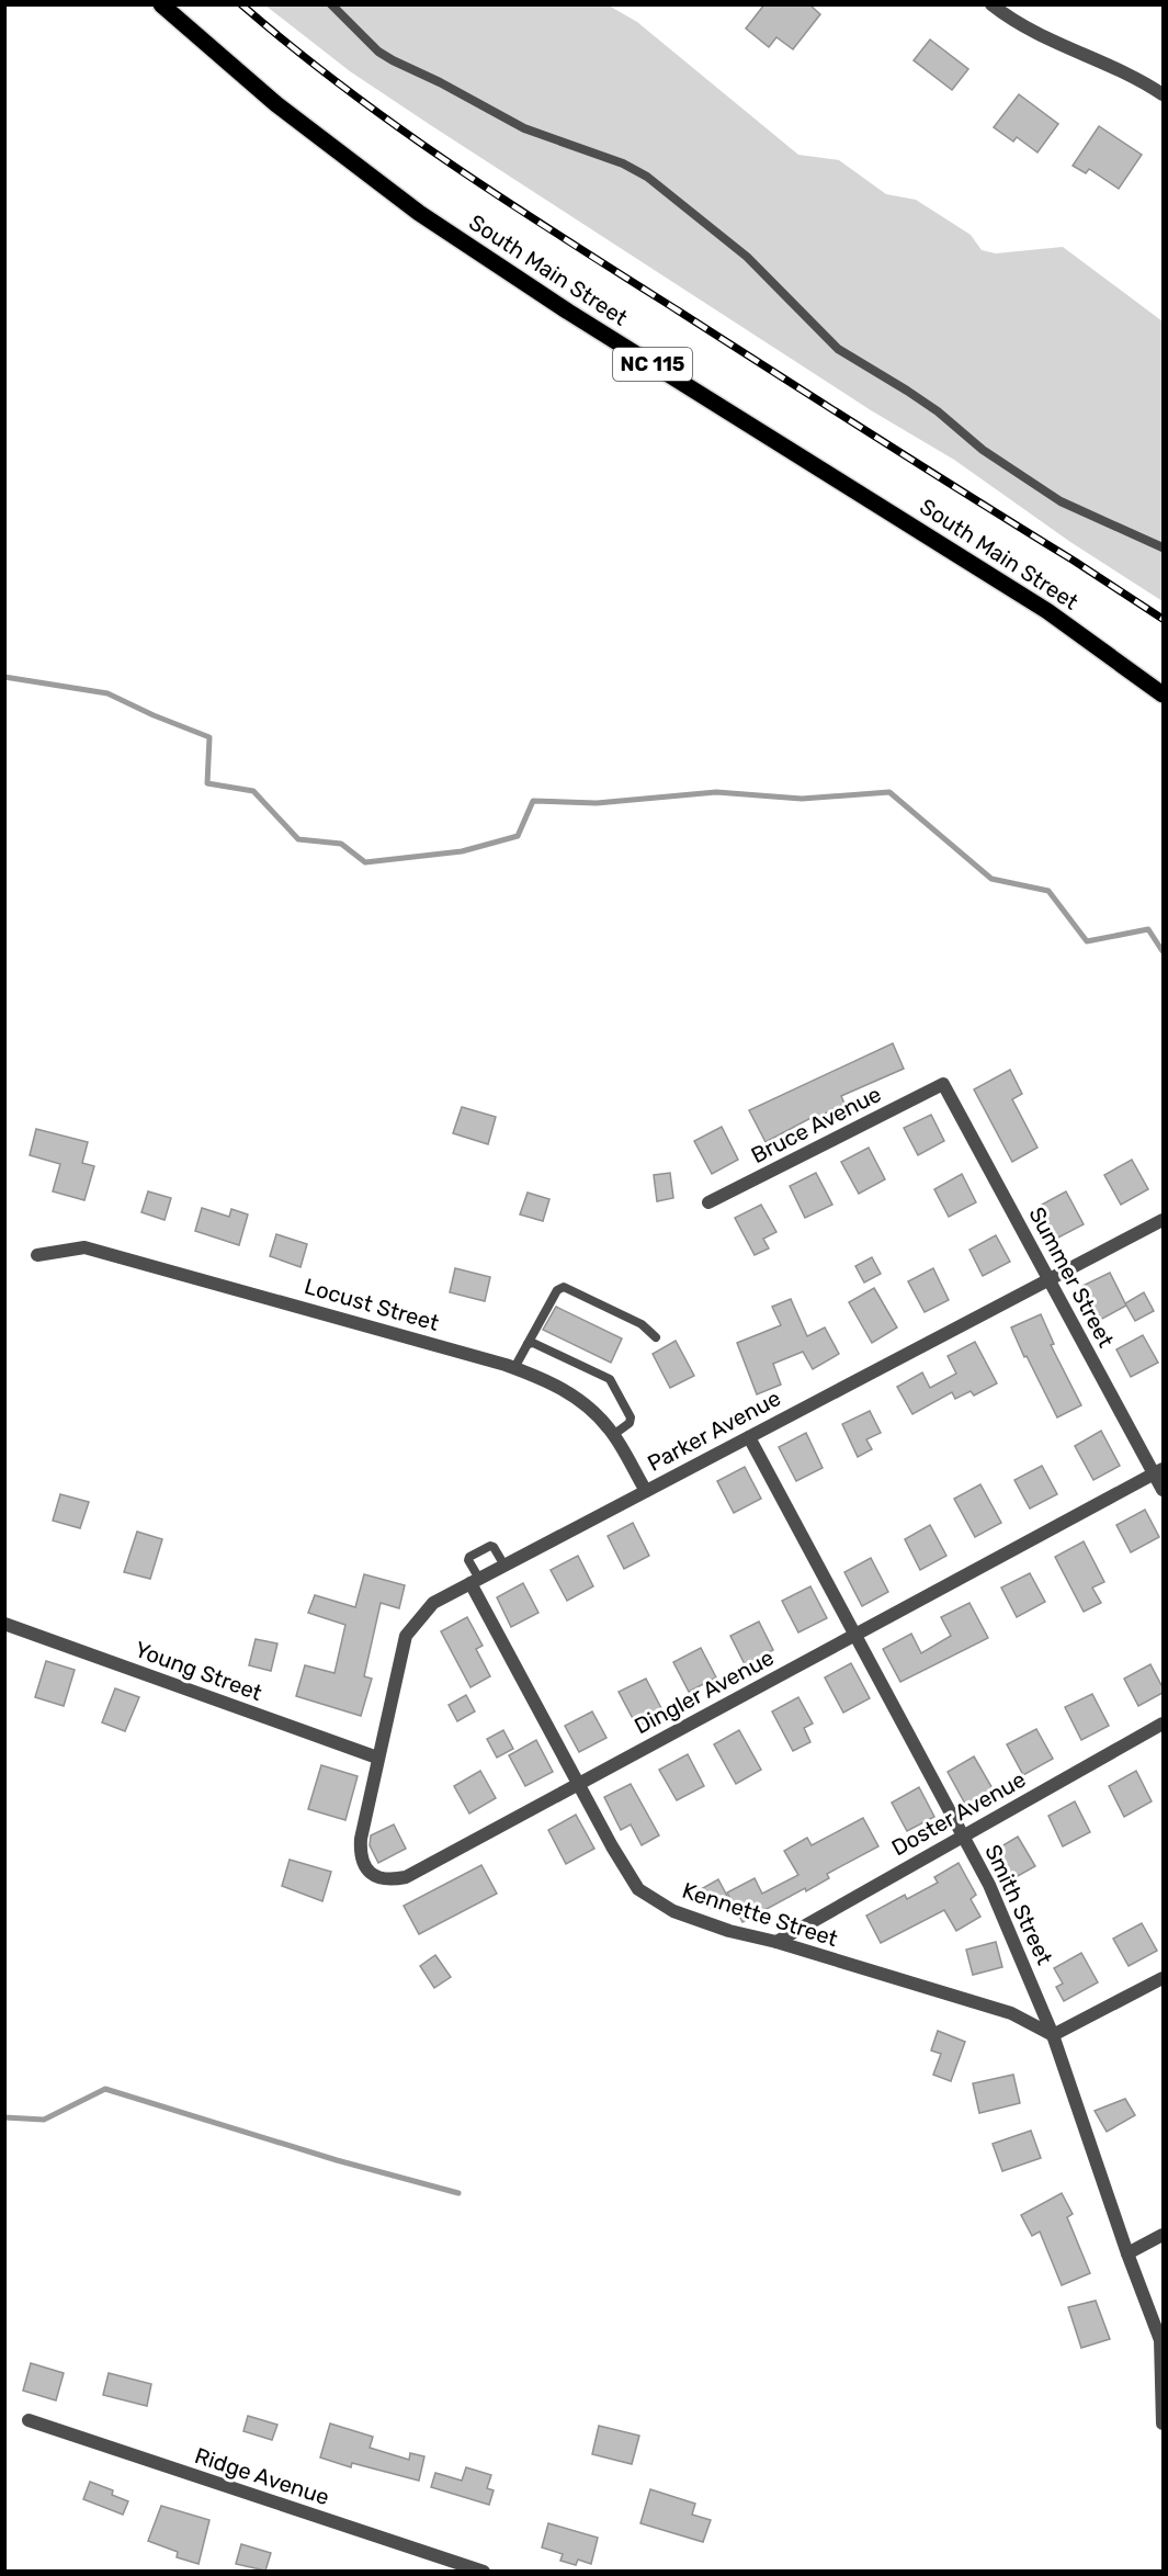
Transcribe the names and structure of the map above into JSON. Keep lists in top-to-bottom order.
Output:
{
  "streets": {
    "main road": ["South Main Street", "NC 115"],
    "street": [
      "Bruce Avenue",
      "Summer Street",
      "Locust Street",
      "Parker Avenue",
      "Young Street",
      "Dingler Avenue",
      "Doster Avenue",
      "Smith Street",
      "Kennette Street",
      "Ridge Avenue"
    ]
  },
  "crossings": [
    ["Bruce Avenue", "Summer Street"],
    ["Summer Street", "Parker Avenue"],
    ["Summer Street", "Dingler Avenue"],
    ["Locust Street", "Parker Avenue"],
    ["Parker Avenue", "Young Street"],
    ["Parker Avenue", "Dingler Avenue"],
    ["Parker Avenue", "Smith Street"],
    ["Parker Avenue", "Kennette Street"],
    ["Young Street", "Dingler Avenue"],
    ["Dingler Avenue", "Smith Street"],
    ["Dingler Avenue", "Kennette Street"],
    ["Doster Avenue", "Smith Street"],
    ["Doster Avenue", "Kennette Street"],
    ["Smith Street", "Kennette Street"]
  ]
}
